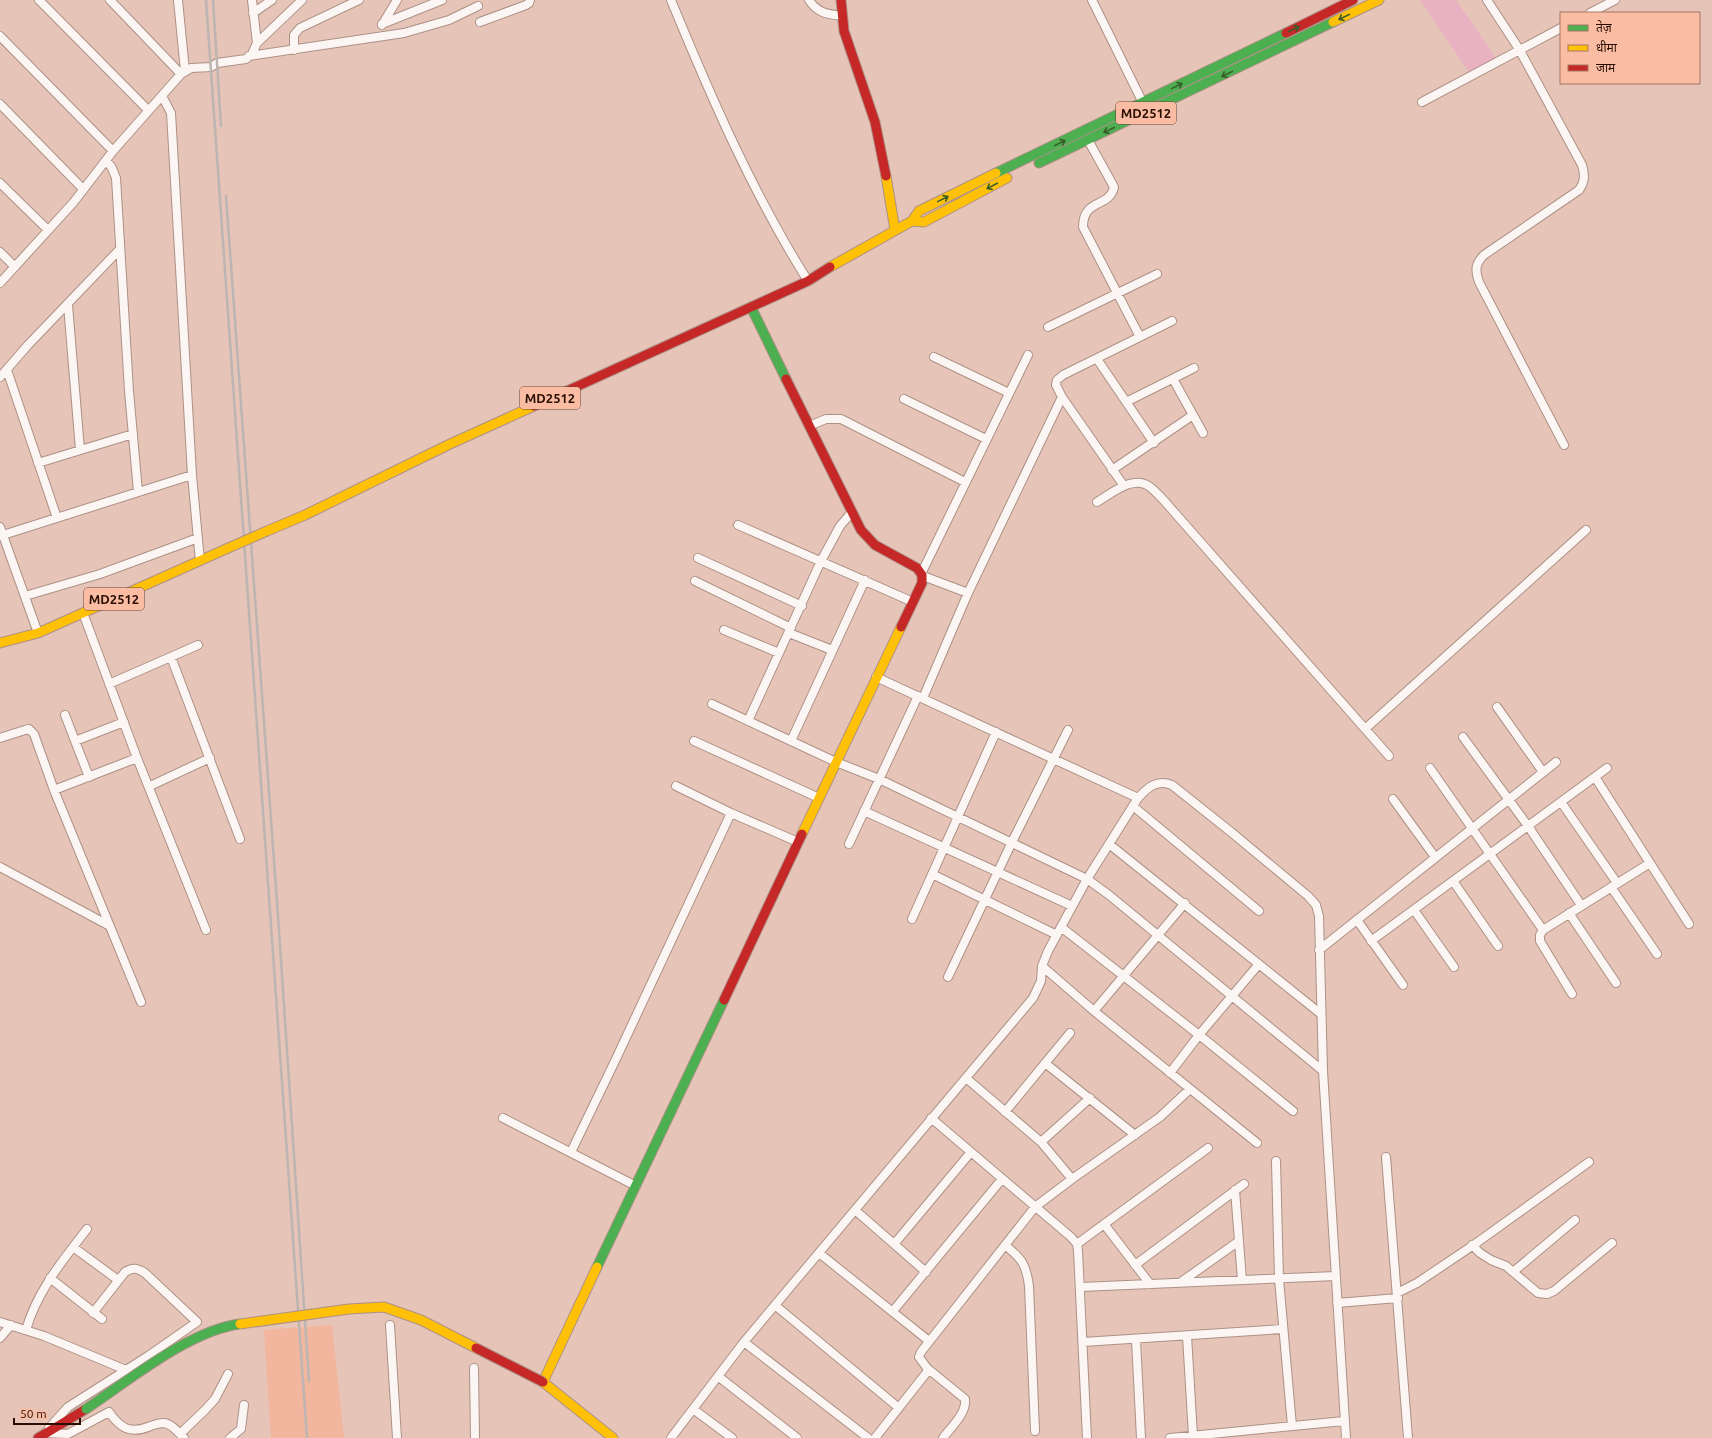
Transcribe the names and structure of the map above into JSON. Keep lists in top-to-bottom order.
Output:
{
  "streets": {
    "street": ["MD2512"]
  },
  "legend": ["तेज़", "धीमा", "जाम"],
  "scale_bar": "50 m"
}
